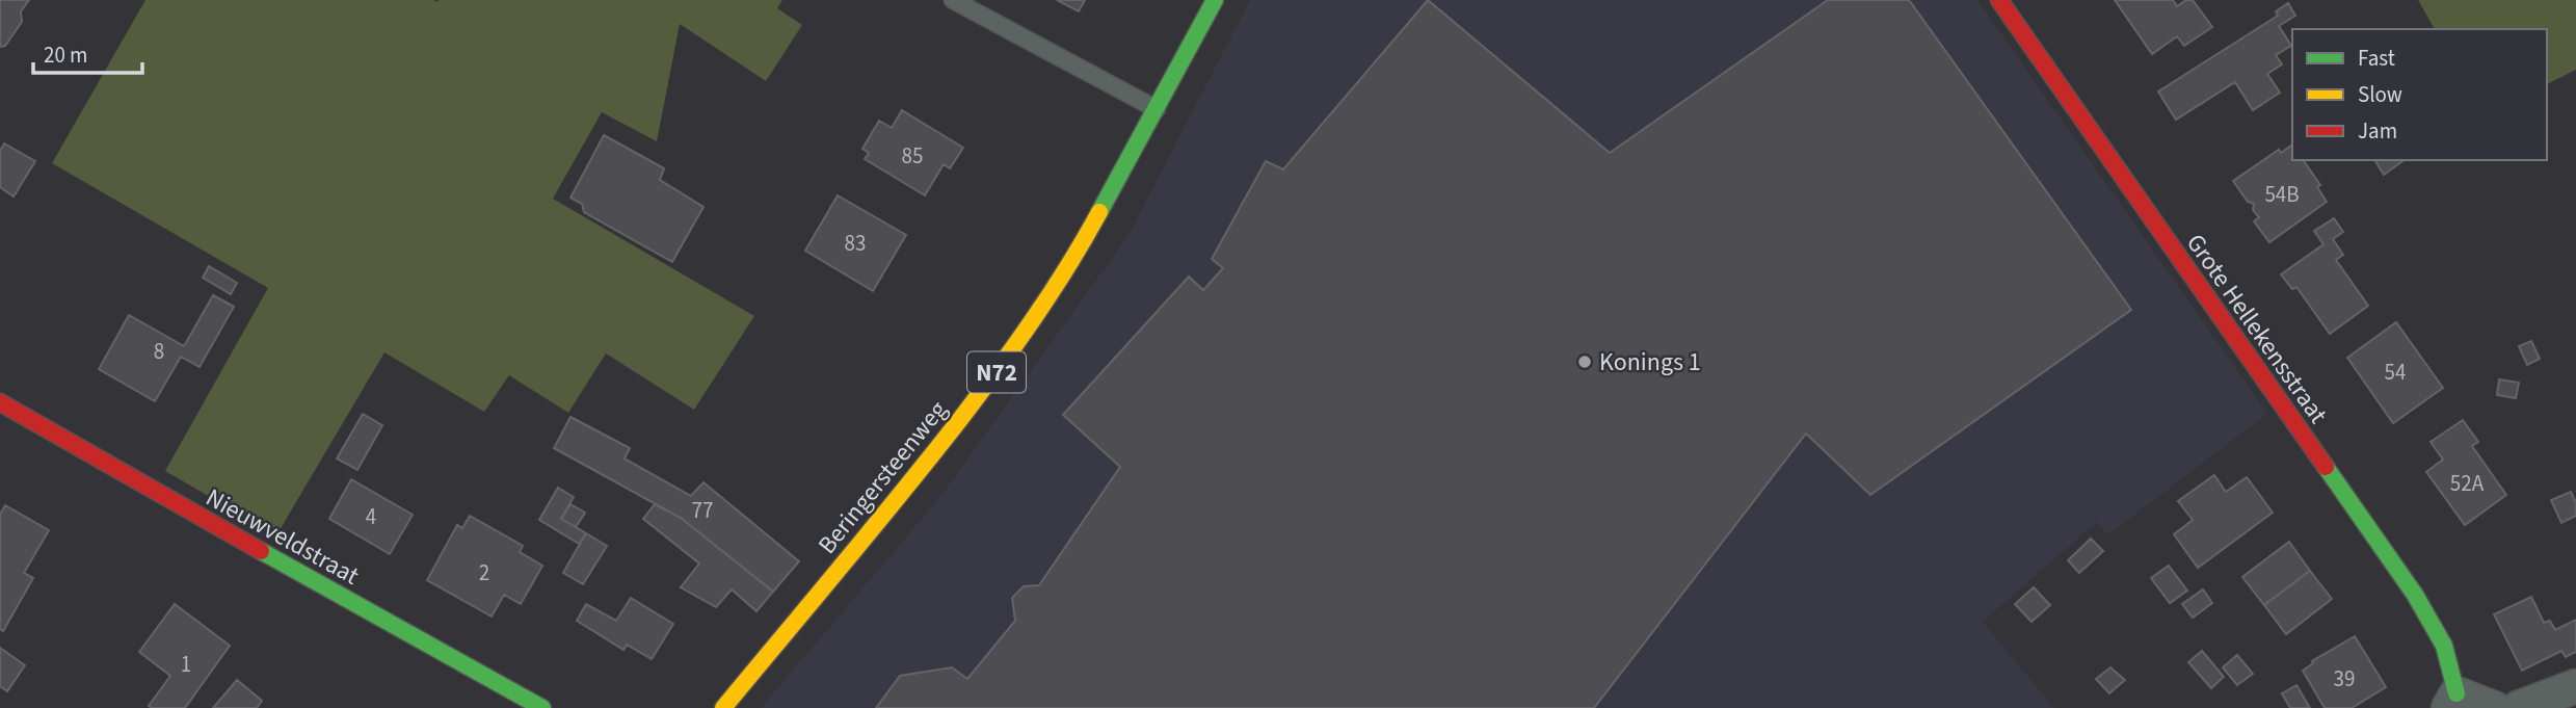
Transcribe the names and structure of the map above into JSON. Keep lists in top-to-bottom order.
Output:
{
  "streets": {
    "street": [
      "Grote Hellekensstraat",
      "N72",
      "Beringersteenweg",
      "Nieuwveldstraat"
    ]
  },
  "places": ["Konings 1"],
  "house_numbers": [
    "85",
    "54B",
    "83",
    "8",
    "54",
    "52A",
    "77",
    "4",
    "2",
    "1",
    "39"
  ],
  "legend": ["Fast", "Slow", "Jam"],
  "scale_bar": "20 m"
}
